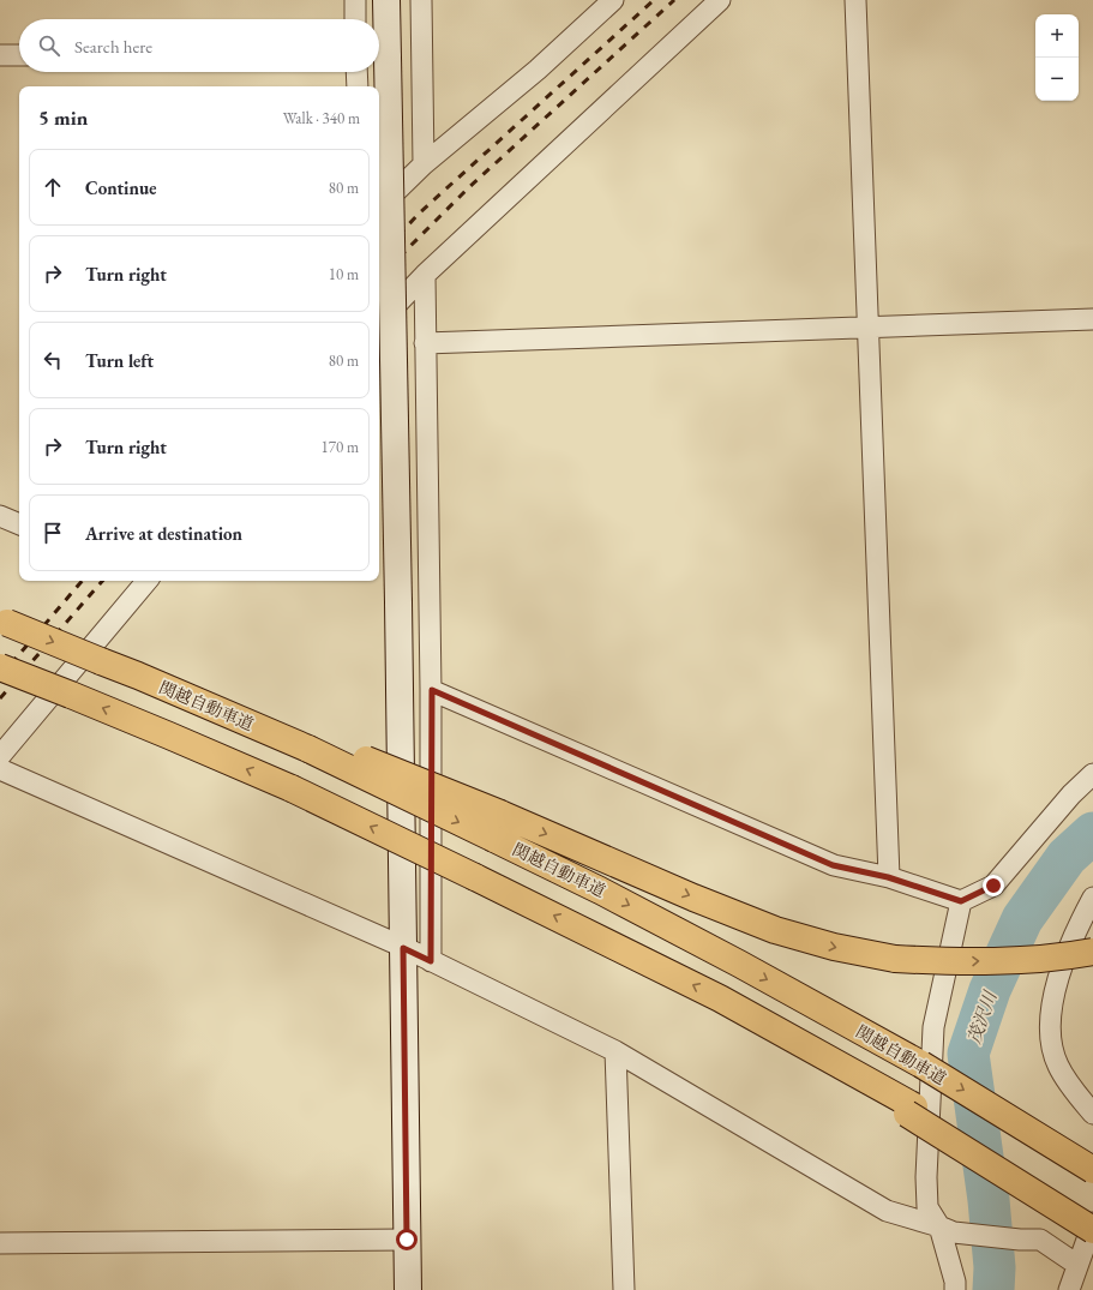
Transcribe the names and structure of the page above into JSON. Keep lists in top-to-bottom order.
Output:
{
  "streets": {
    "highway": ["関越自動車道"]
  },
  "water": ["茂沢川"],
  "page": {
    "map_buttons": ["+", "−"],
    "search": "Search here",
    "heading": ["5 min", "Walk · 340 m"],
    "list": [
      ["Continue", "80 m"],
      ["Turn right", "10 m"],
      ["Turn left", "80 m"],
      ["Turn right", "170 m"],
      "Arrive at destination"
    ]
  }
}
